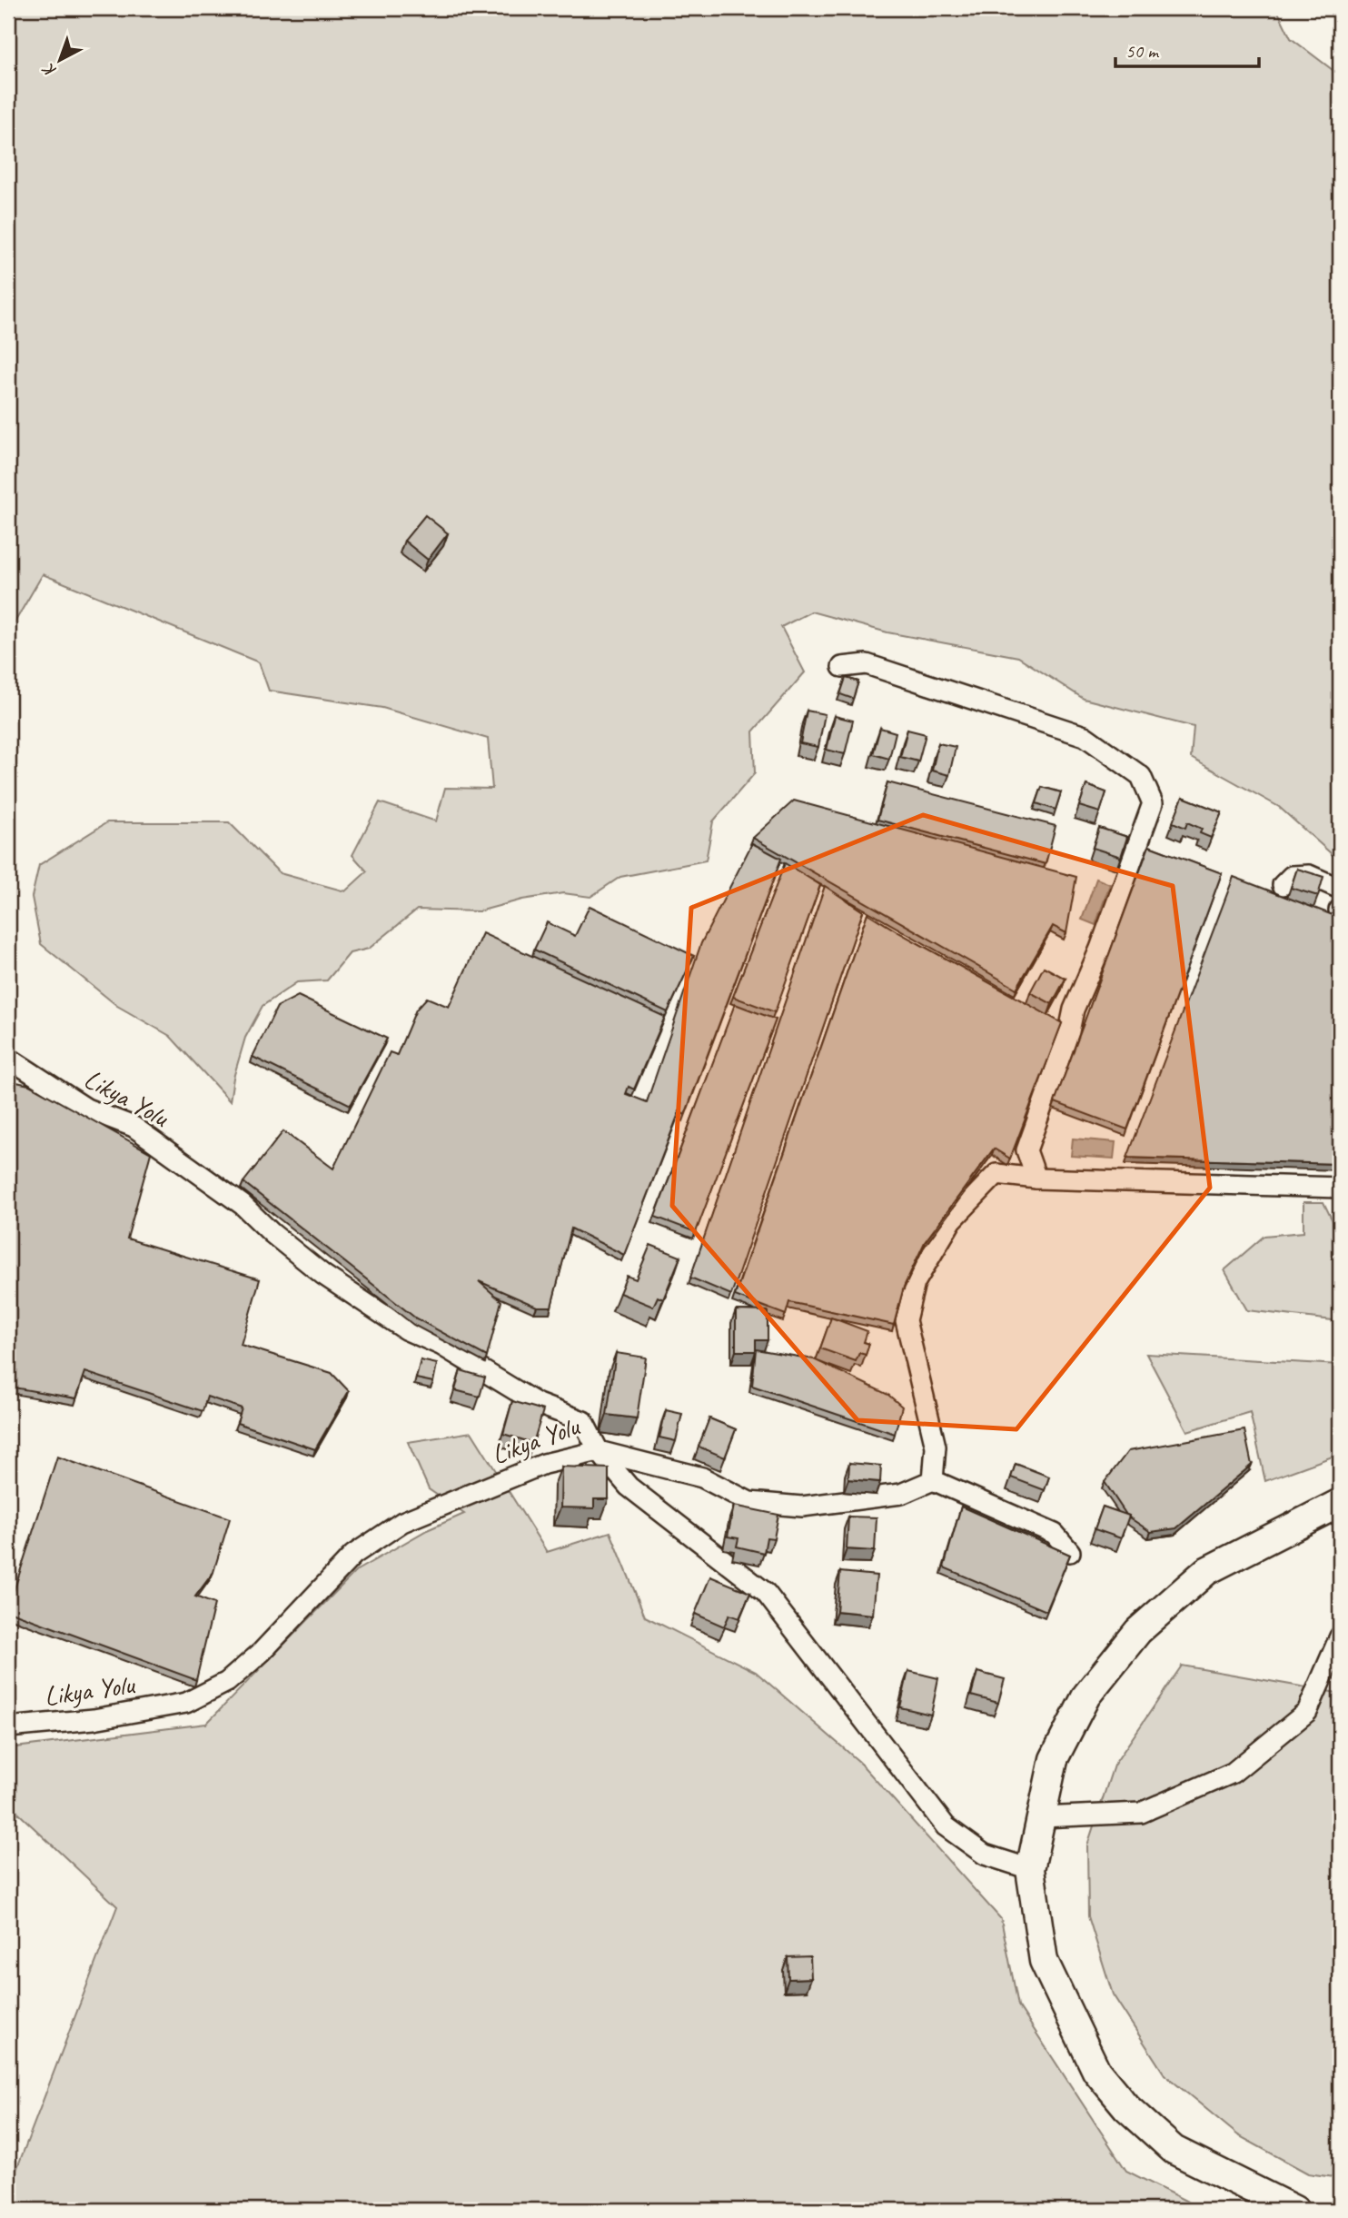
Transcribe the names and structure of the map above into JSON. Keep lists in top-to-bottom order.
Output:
{
  "streets": {
    "street": ["Likya Yolu"]
  },
  "scale_bar": "50 m",
  "north": "bottom left"
}
